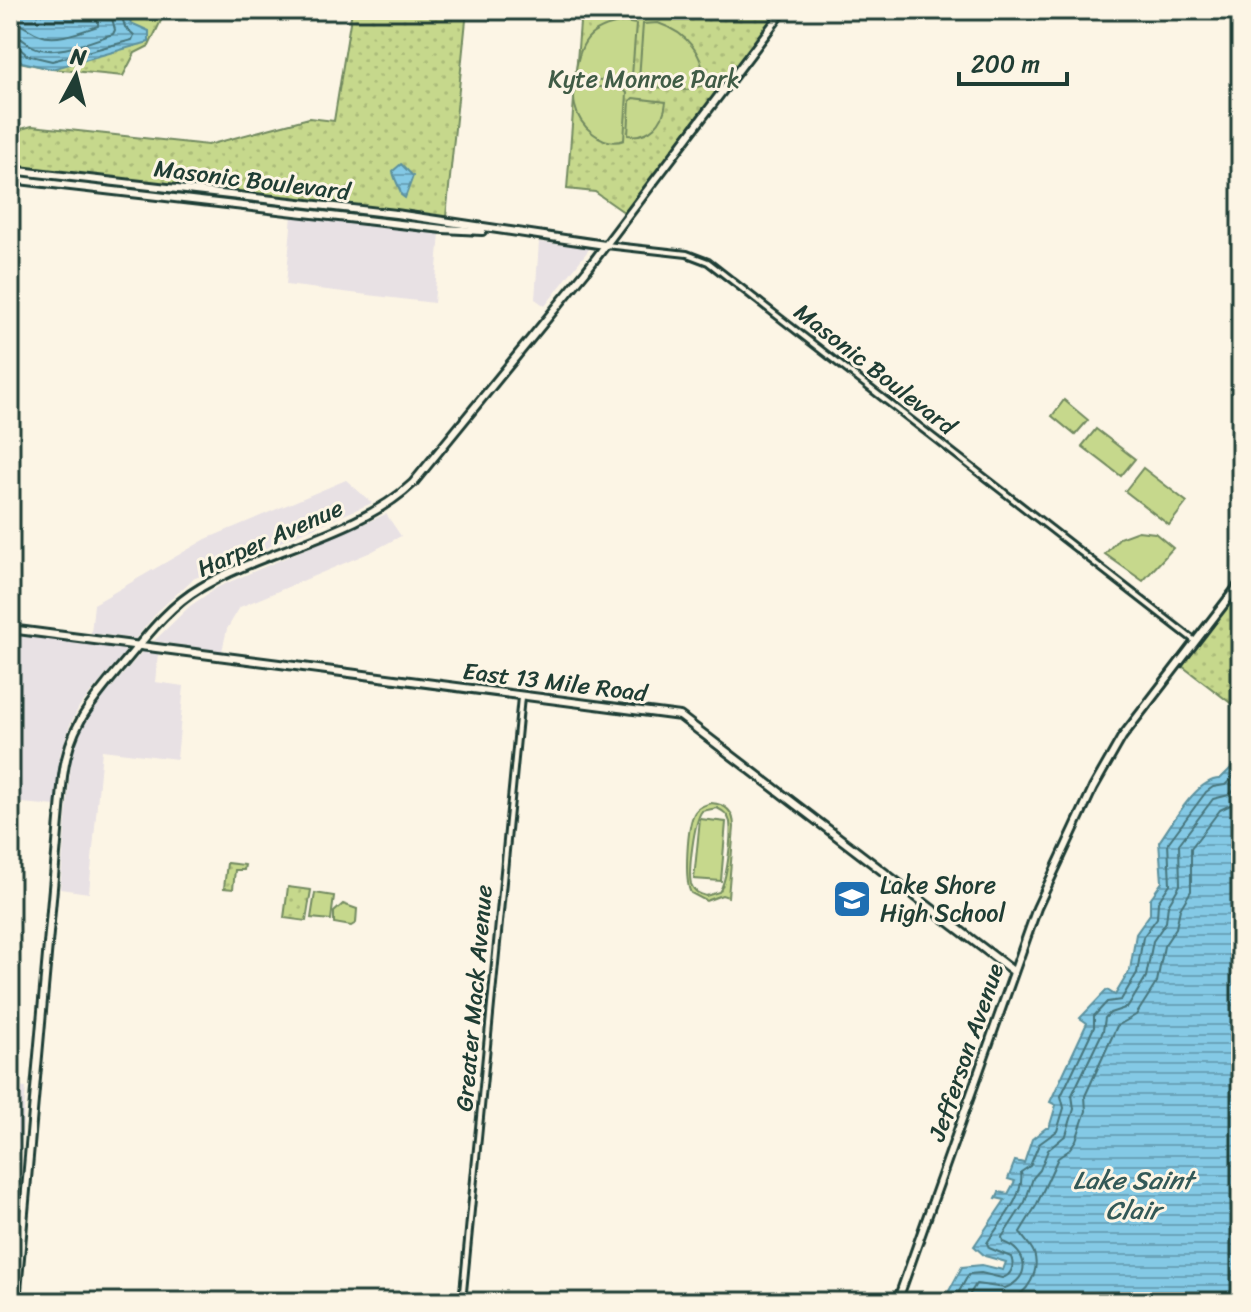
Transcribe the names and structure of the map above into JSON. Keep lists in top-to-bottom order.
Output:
{
  "streets": {
    "main road": [
      "Masonic Boulevard",
      "Harper Avenue",
      "East 13 Mile Road",
      "Jefferson Avenue"
    ],
    "street": ["Greater Mack Avenue"]
  },
  "crossings": [
    ["Masonic Boulevard", "Harper Avenue"],
    ["Masonic Boulevard", "Jefferson Avenue"],
    ["Harper Avenue", "East 13 Mile Road"],
    ["East 13 Mile Road", "Greater Mack Avenue"],
    ["East 13 Mile Road", "Jefferson Avenue"]
  ],
  "water": ["Lake Saint Clair"],
  "parks": ["Kyte Monroe Park"],
  "places": {
    "school or university": ["Lake Shore High School"]
  },
  "scale_bar": "200 m",
  "north": "top"
}
